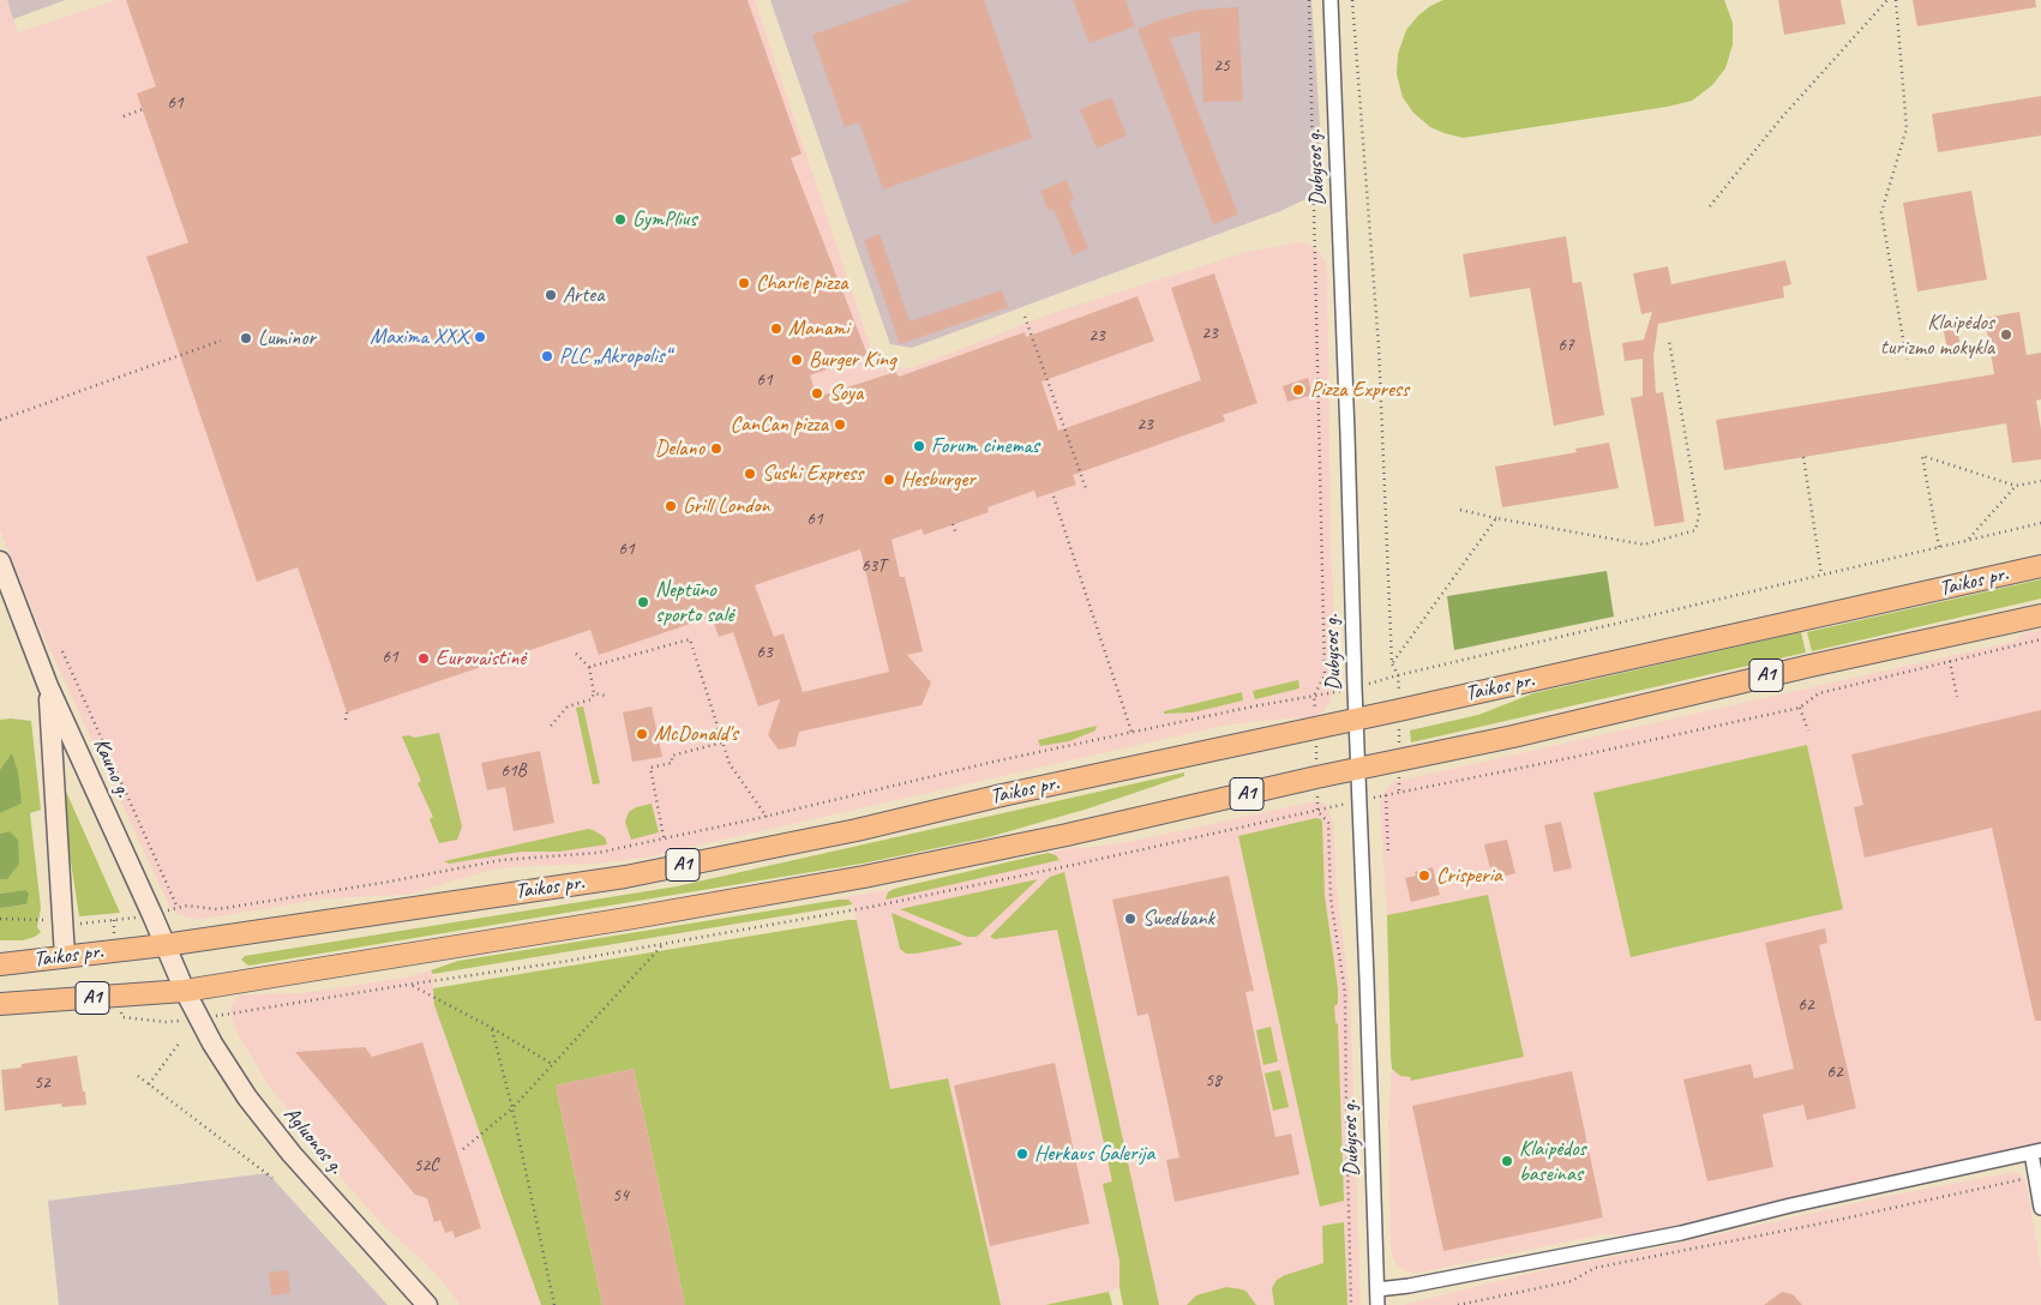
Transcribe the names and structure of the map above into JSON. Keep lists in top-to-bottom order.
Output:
{
  "streets": {
    "main road": [
      "Taikos pr.",
      "A1",
      "Kauno g.",
      "Agluonos g."
    ],
    "street": ["Dubysos g."]
  },
  "crossings": [
    ["Dubysos g.", "Taikos pr."],
    ["Taikos pr.", "Kauno g."],
    ["Taikos pr.", "Agluonos g."],
    ["Kauno g.", "Agluonos g."]
  ],
  "places": [
    "GymPlius",
    "Charlie pizza",
    "Artea",
    "Manami",
    "Klaipėdos turizmo mokykla",
    "Maxima XXX",
    "Luminor",
    "PLC „Akropolis“",
    "Burger King",
    "Pizza Express",
    "Soya",
    "CanCan pizza",
    "Forum cinemas",
    "Delano",
    "Sushi Express",
    "Hesburger",
    "Grill London",
    "Neptūno sporto salė",
    "Eurovaistinė",
    "McDonald's",
    "Crisperia",
    "Swedbank",
    "Herkaus Galerija",
    "Klaipėdos baseinas"
  ],
  "house_numbers": [
    "25",
    "61",
    "23",
    "23",
    "67",
    "61",
    "23",
    "61",
    "61",
    "63T",
    "63",
    "61",
    "61B",
    "62",
    "62",
    "58",
    "52",
    "52C",
    "54"
  ]
}
